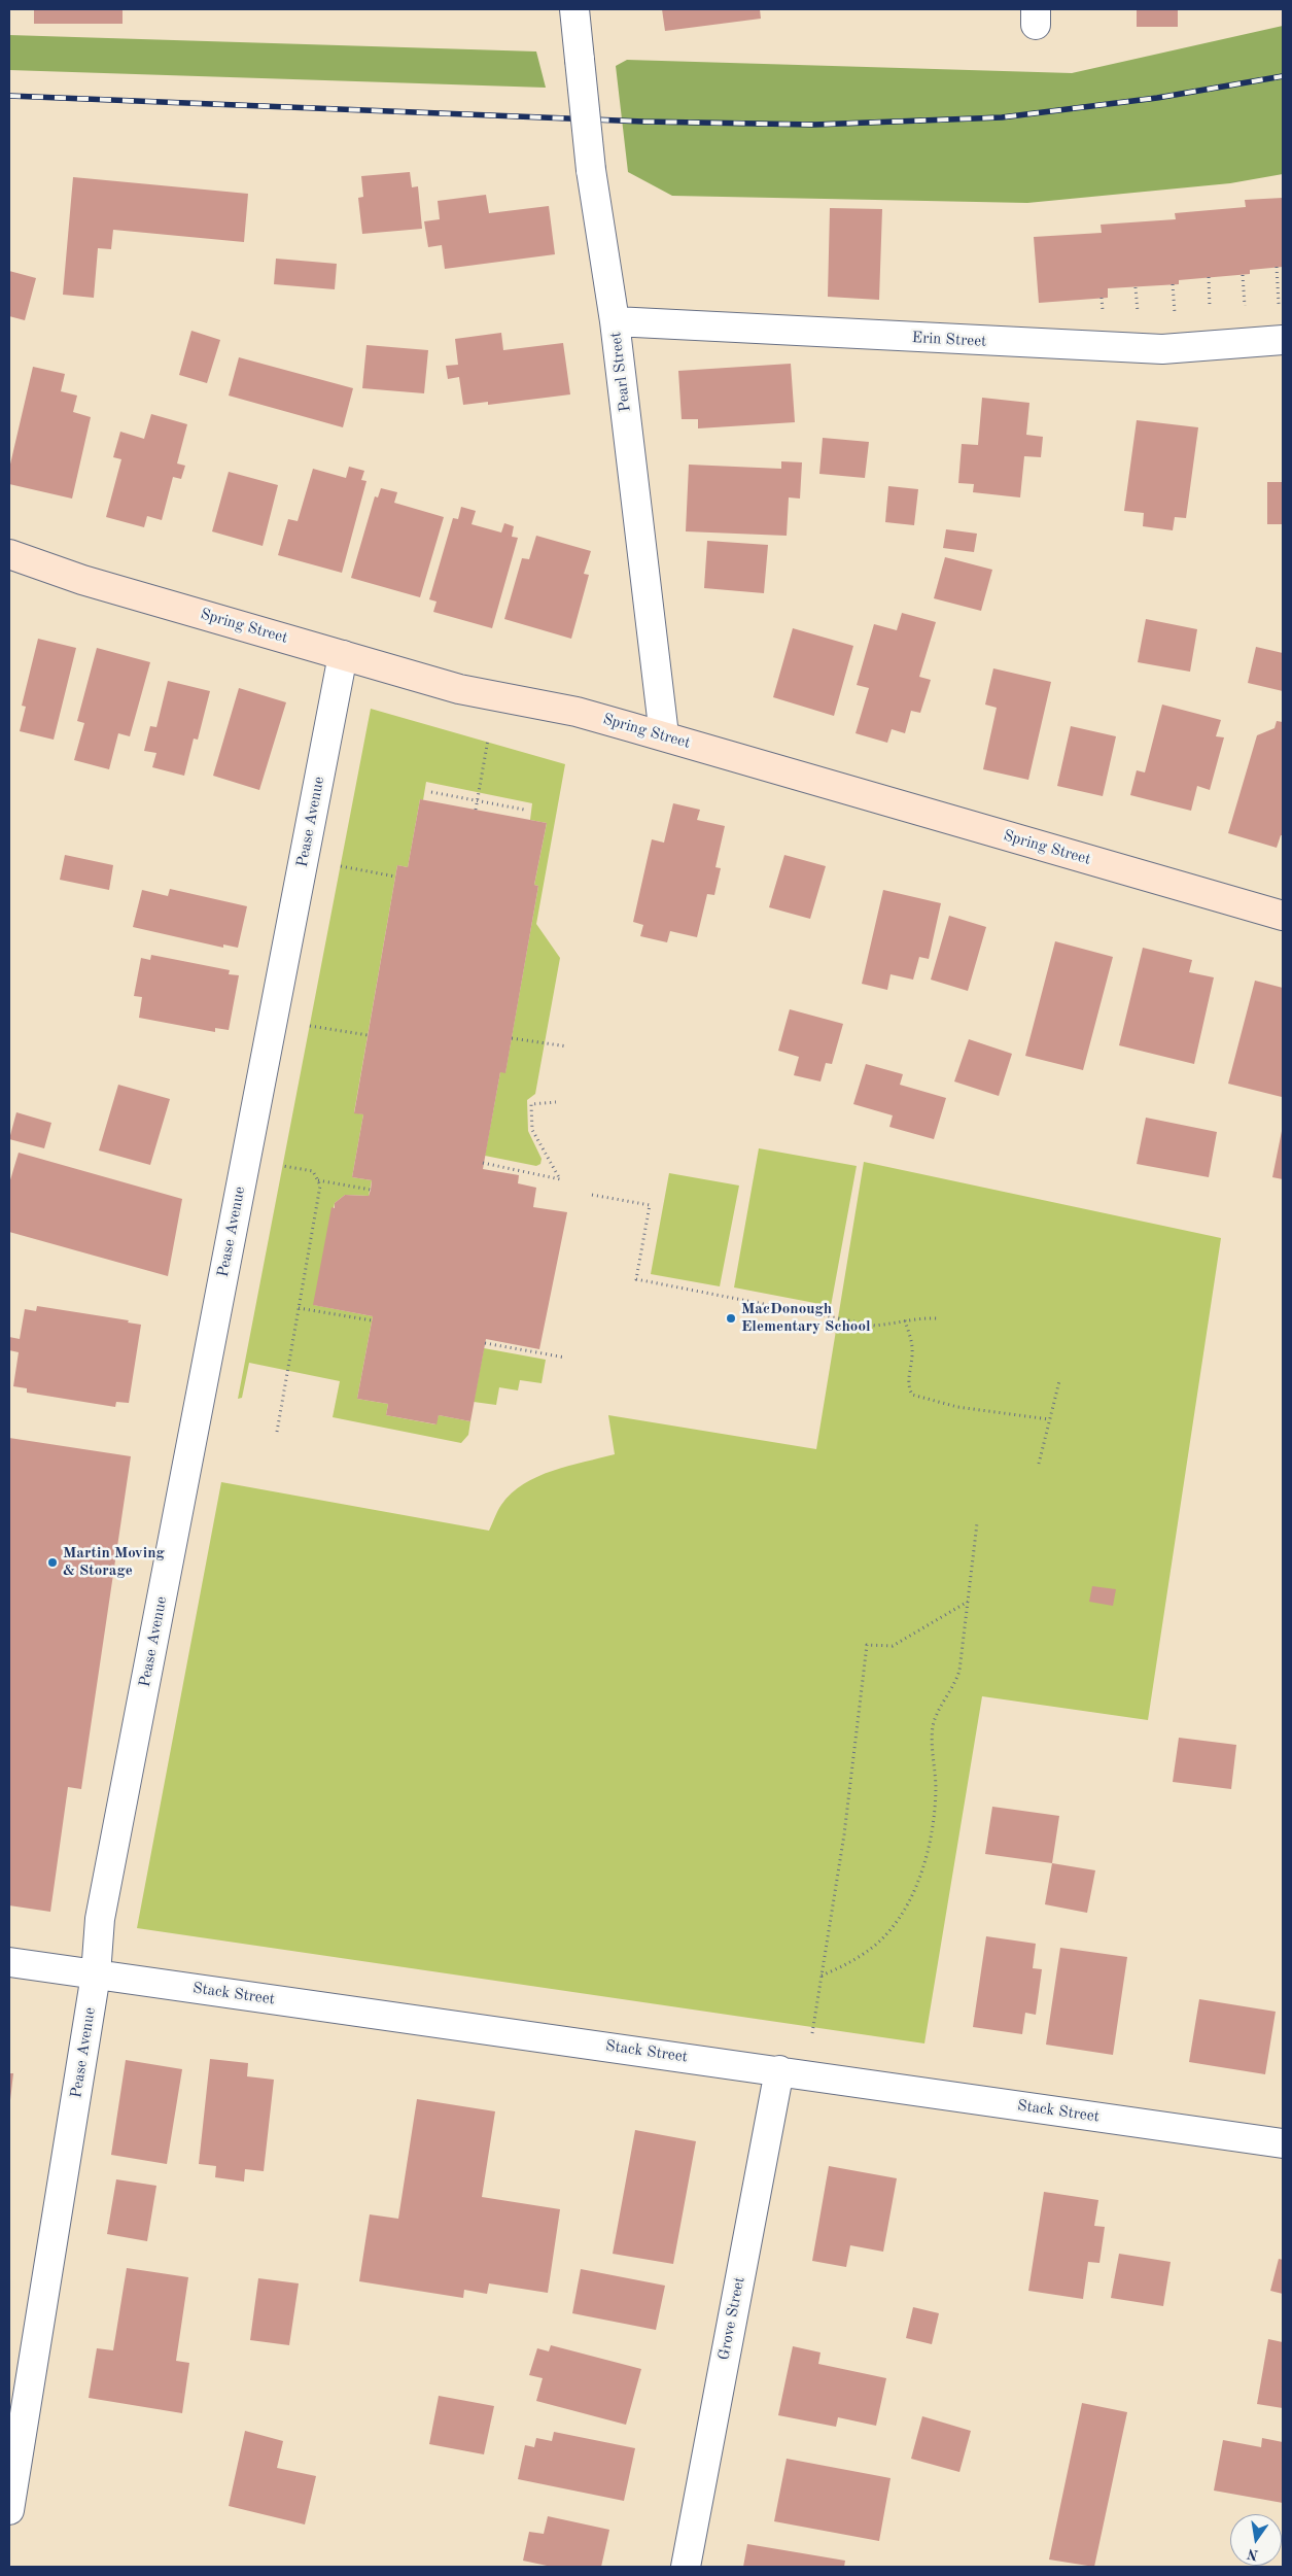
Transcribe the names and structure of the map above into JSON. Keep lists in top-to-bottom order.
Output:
{
  "streets": {
    "street": [
      "Erin Street",
      "Pearl Street",
      "Spring Street",
      "Pease Avenue",
      "Stack Street",
      "Grove Street"
    ]
  },
  "crossings": [
    ["Erin Street", "Pearl Street"],
    ["Pearl Street", "Spring Street"],
    ["Spring Street", "Pease Avenue"],
    ["Pease Avenue", "Stack Street"],
    ["Stack Street", "Grove Street"]
  ],
  "places": ["MacDonough Elementary School", "Martin Moving & Storage"],
  "north": "bottom"
}
